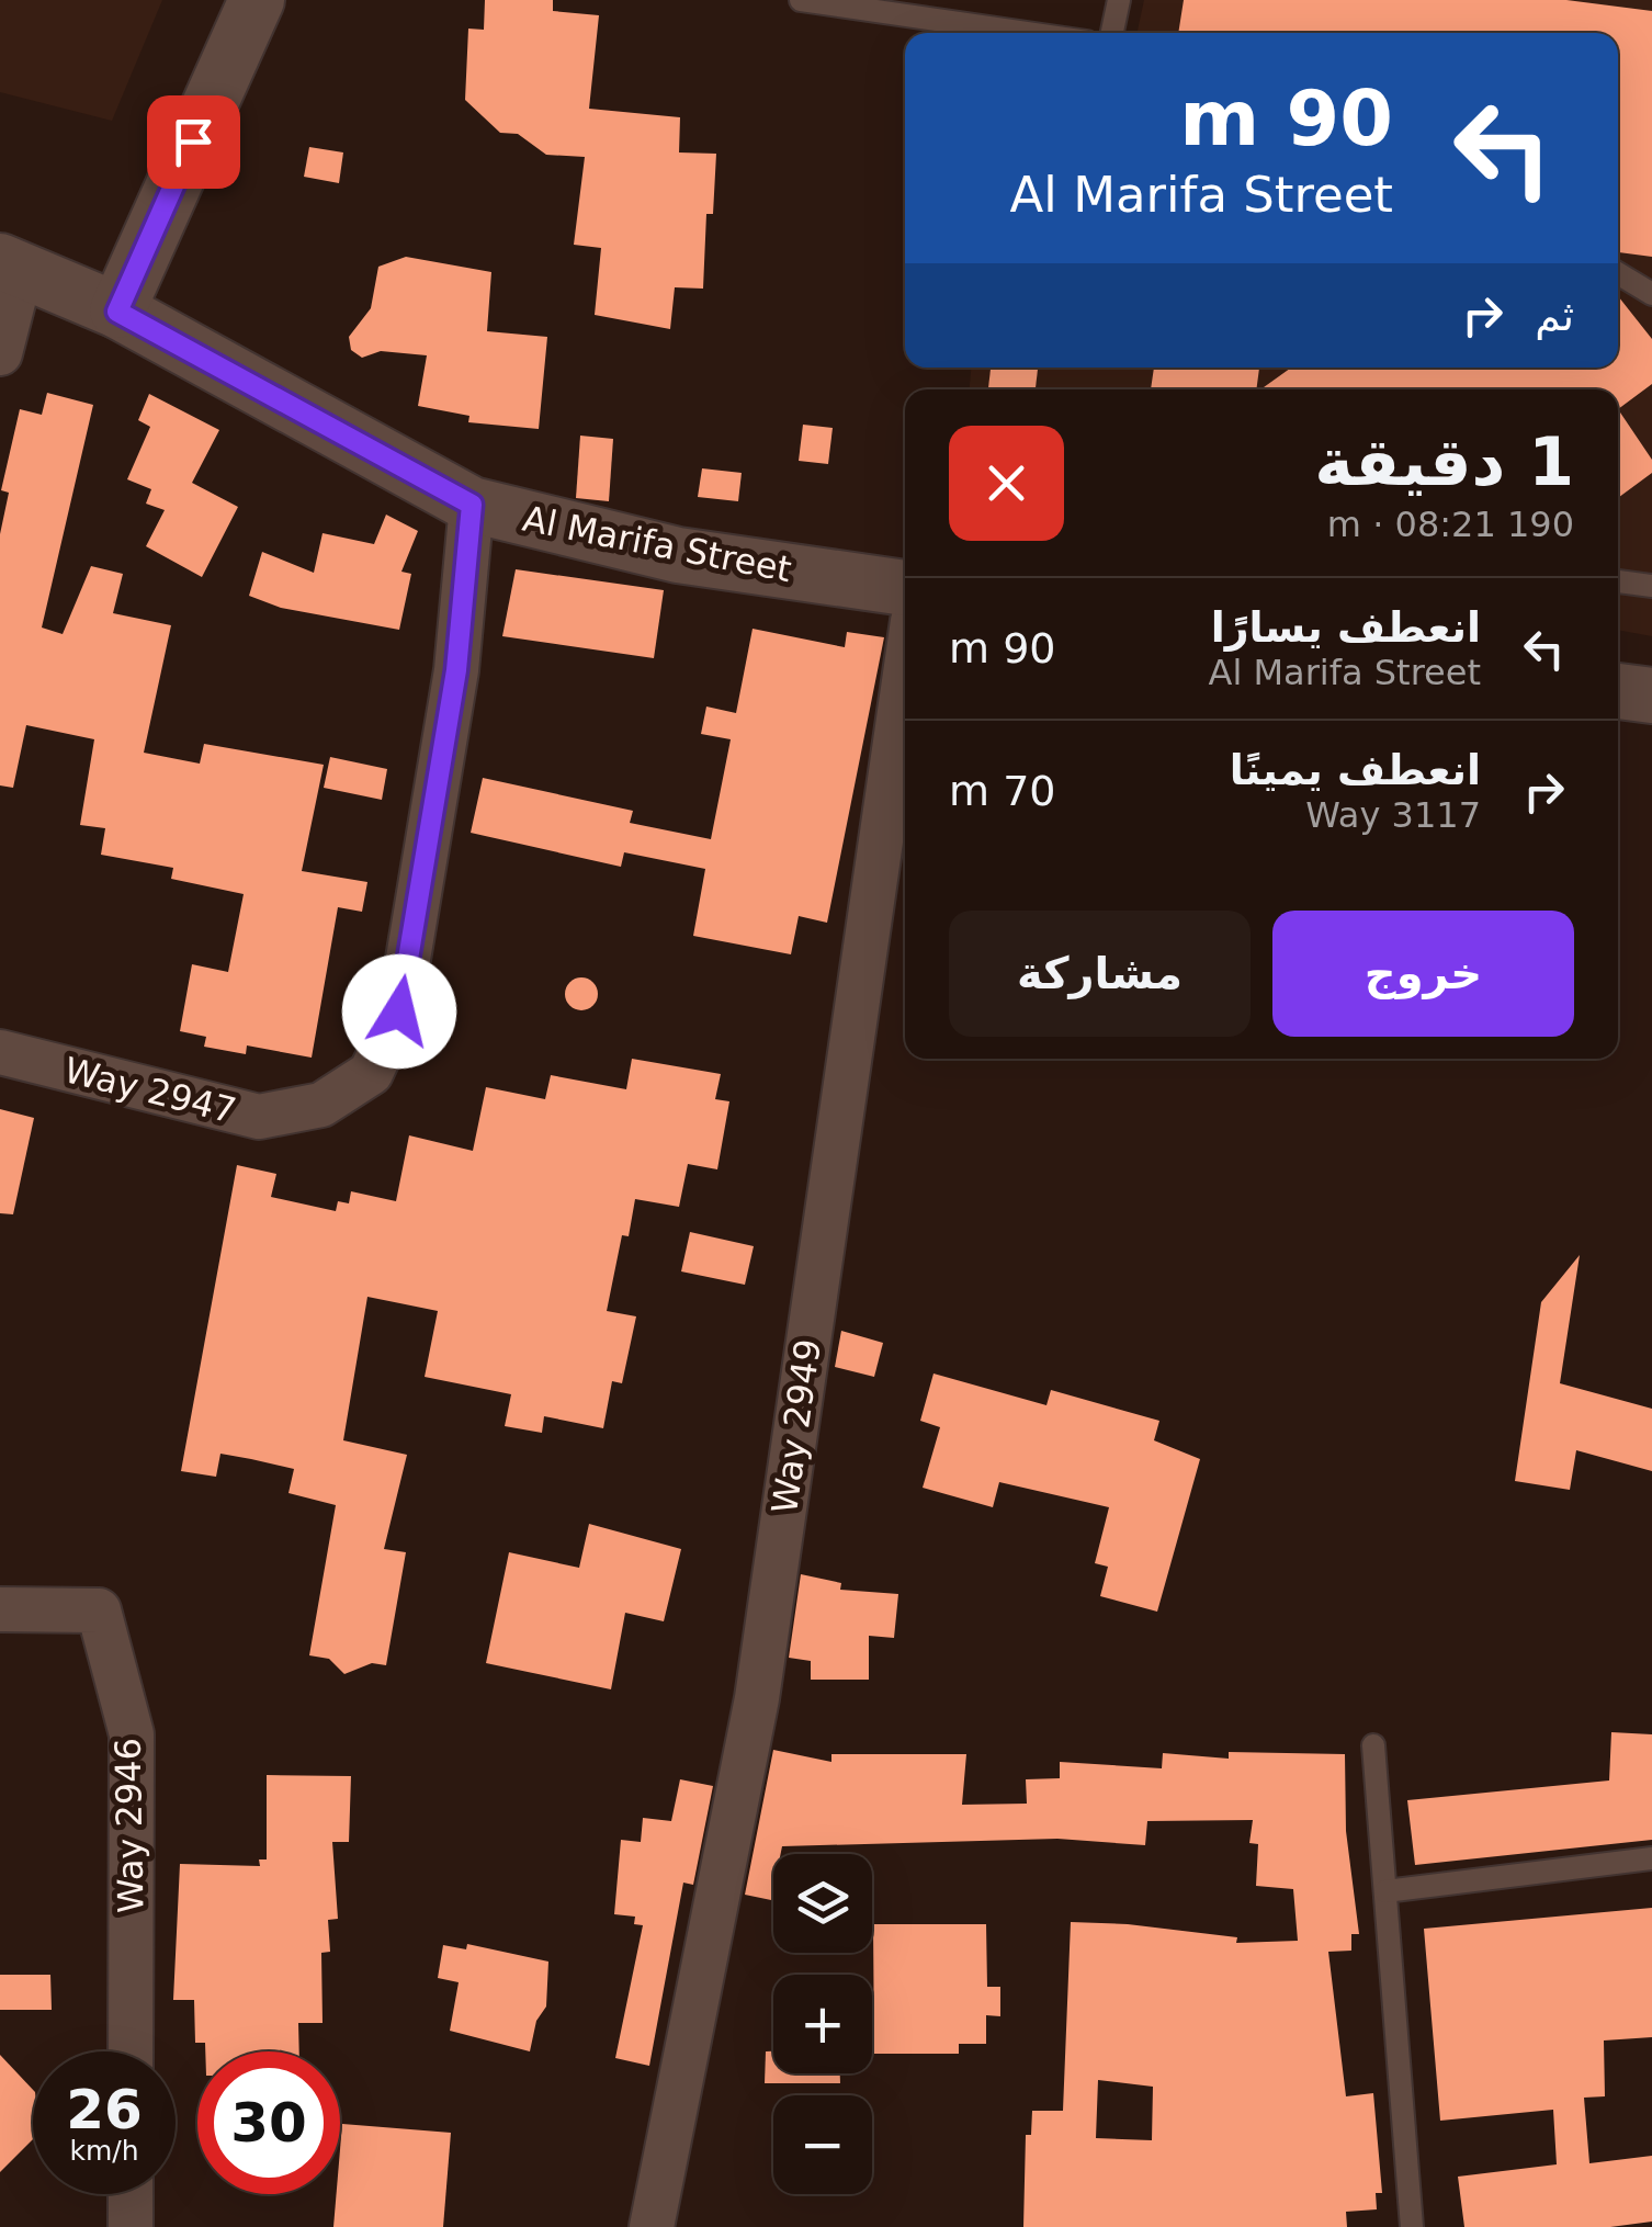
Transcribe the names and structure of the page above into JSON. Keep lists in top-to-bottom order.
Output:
{
  "streets": {
    "street": [
      "Al Marifa Street",
      "Way 2947",
      "Way 2949",
      "Way 2946"
    ]
  },
  "crossings": [
    ["Al Marifa Street", "Way 2947"]
  ],
  "page": {
    "turn": ["90 m", "Al Marifa Street"],
    "then": "ثم",
    "heading": ["1 دقيقة", "190 m · 08:21"],
    "list": [
      {
        "name": "انعطف يسارًا",
        "note": "Al Marifa Street",
        "value": "90 m"
      },
      {
        "name": "انعطف يمينًا",
        "note": "Way 3117",
        "value": "70 m"
      }
    ],
    "buttons": ["خروج", "مشاركة"],
    "map_buttons": ["+", "−"],
    "speed": "26 km/h",
    "limit": "30"
  }
}
